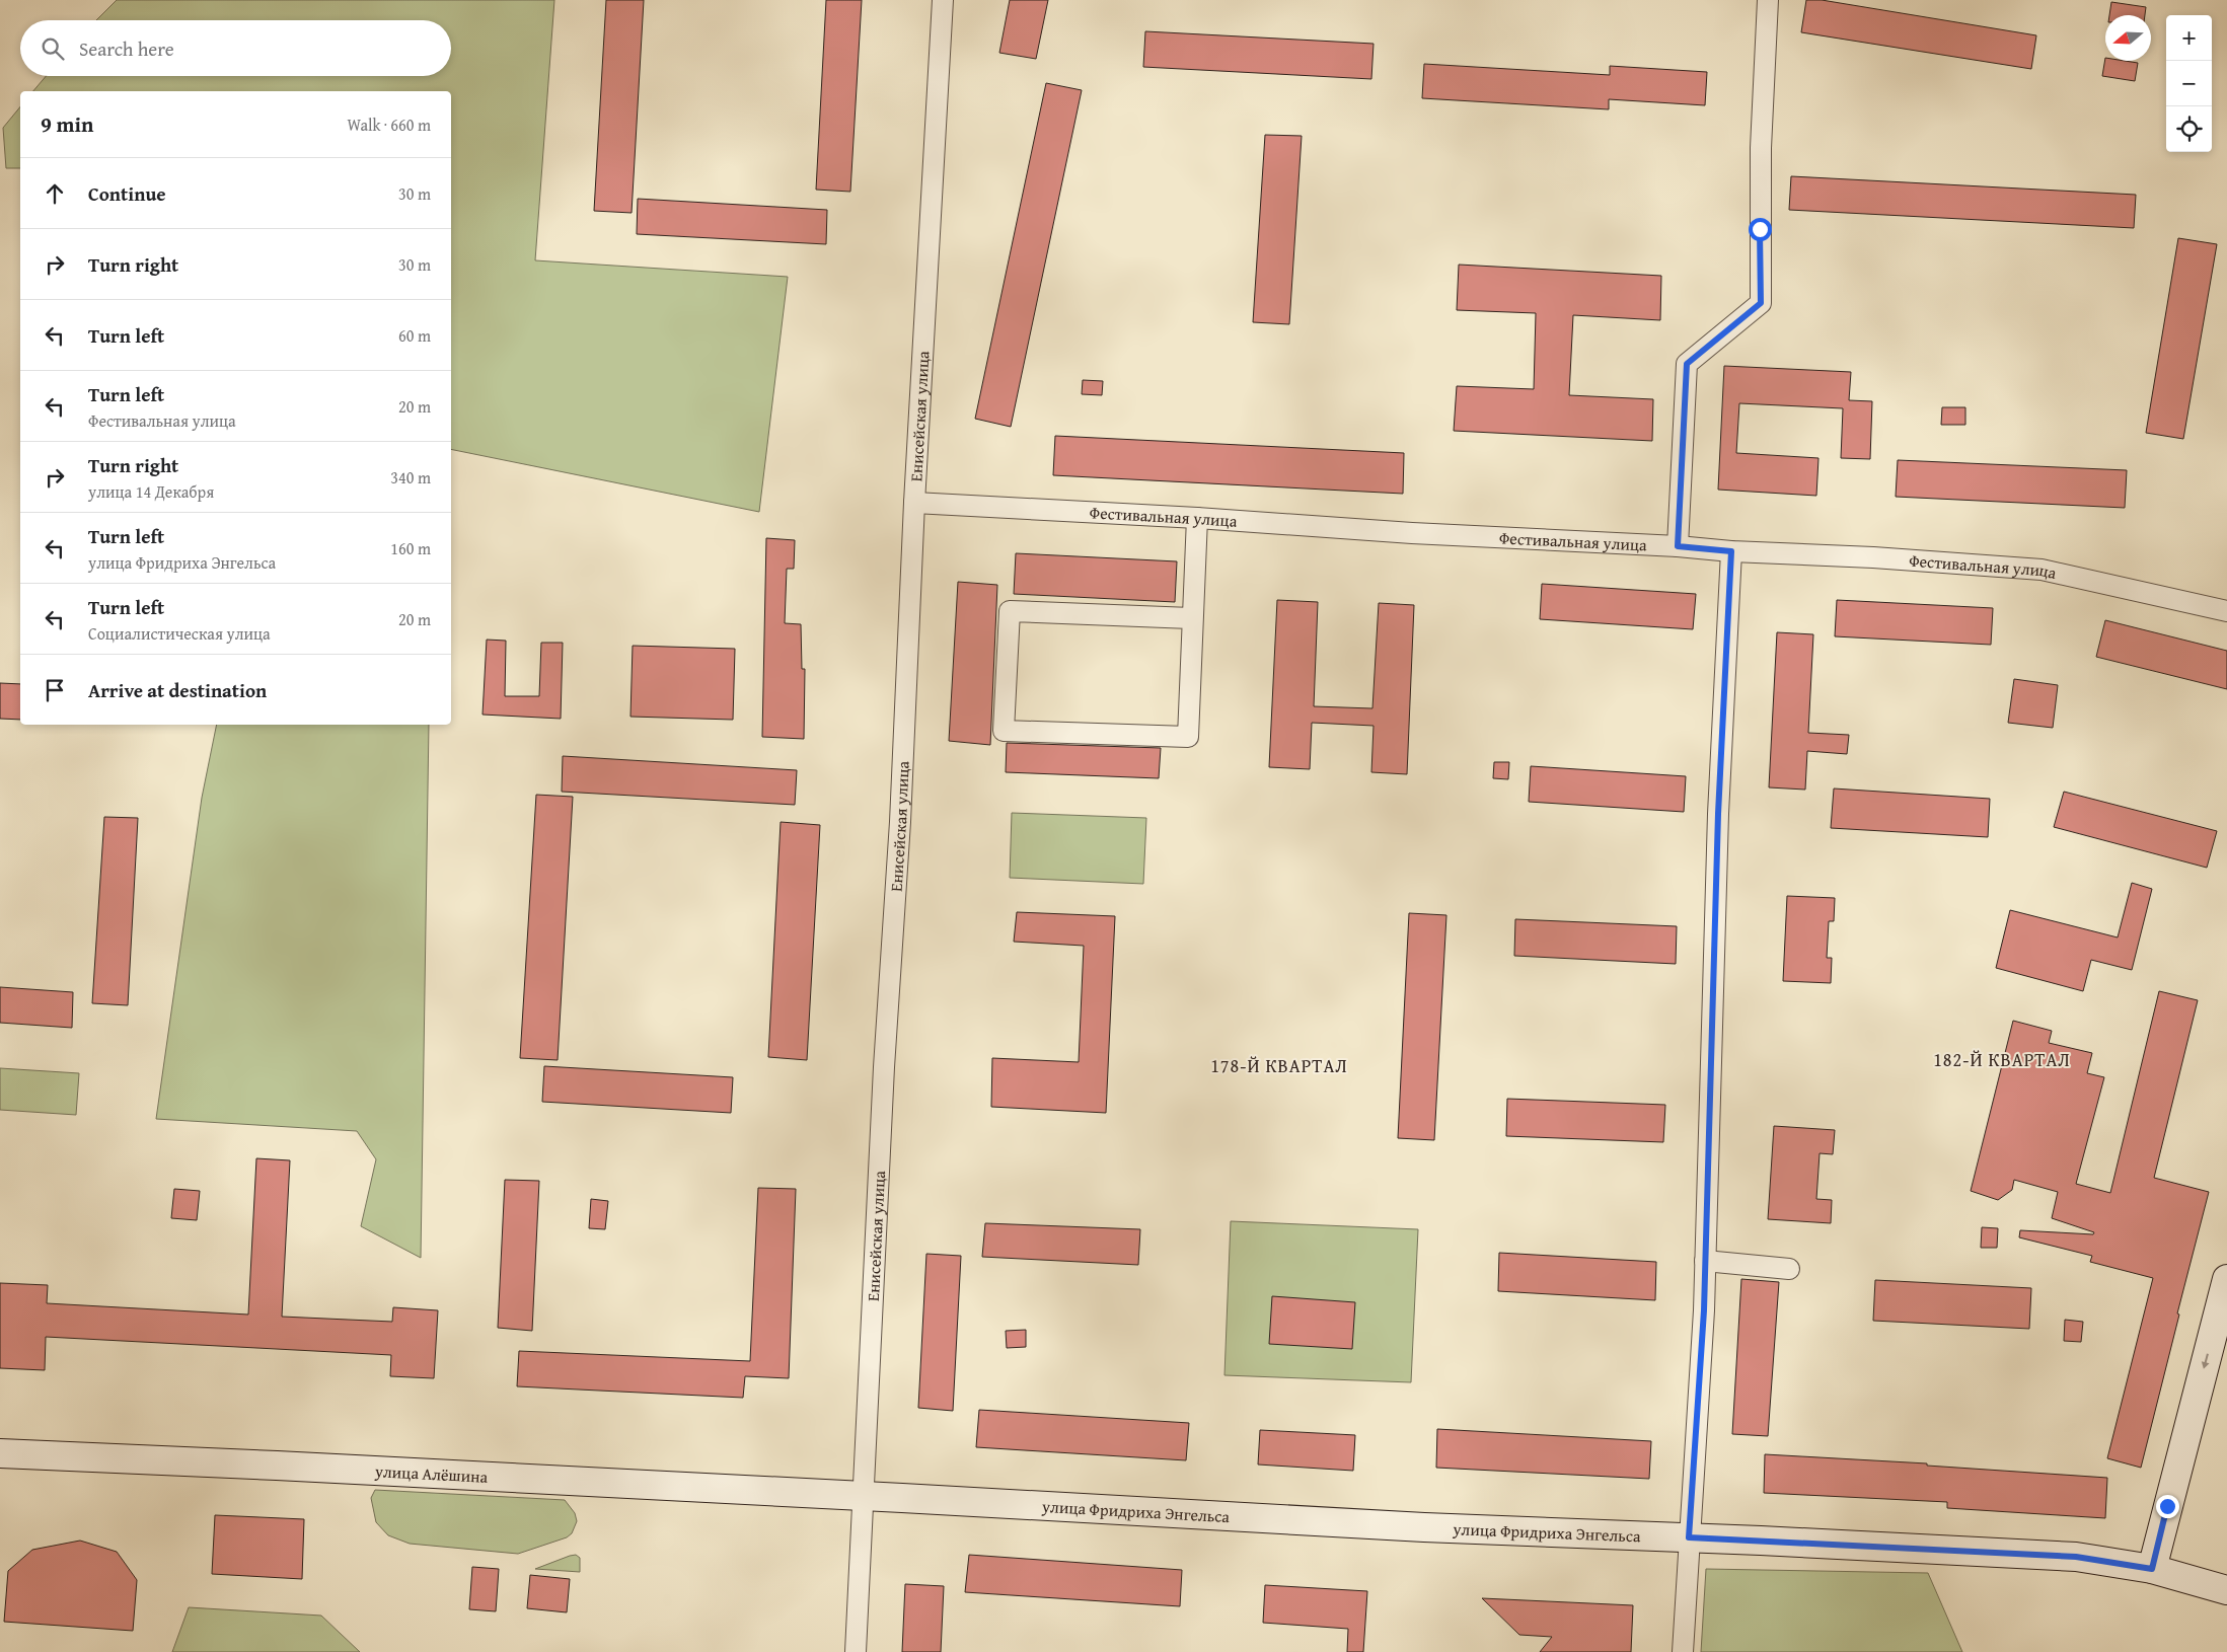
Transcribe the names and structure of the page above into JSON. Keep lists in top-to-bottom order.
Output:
{
  "streets": {
    "street": [
      "Енисейская улица",
      "Фестивальная улица",
      "улица Алёшина",
      "улица Фридриха Энгельса"
    ]
  },
  "crossings": [
    ["Енисейская улица", "Фестивальная улица"],
    ["Енисейская улица", "улица Алёшина"],
    ["Енисейская улица", "улица Фридриха Энгельса"],
    ["улица Алёшина", "улица Фридриха Энгельса"]
  ],
  "districts": ["182-Й КВАРТАЛ", "178-Й КВАРТАЛ"],
  "north": "left",
  "page": {
    "map_buttons": ["+", "−"],
    "search": "Search here",
    "heading": ["9 min", "Walk · 660 m"],
    "list": [
      ["Continue", "30 m"],
      ["Turn right", "30 m"],
      ["Turn left", "60 m"],
      ["Turn left", "Фестивальная улица", "20 m"],
      ["Turn right", "улица 14 Декабря", "340 m"],
      ["Turn left", "улица Фридриха Энгельса", "160 m"],
      ["Turn left", "Социалистическая улица", "20 m"],
      "Arrive at destination"
    ]
  }
}
